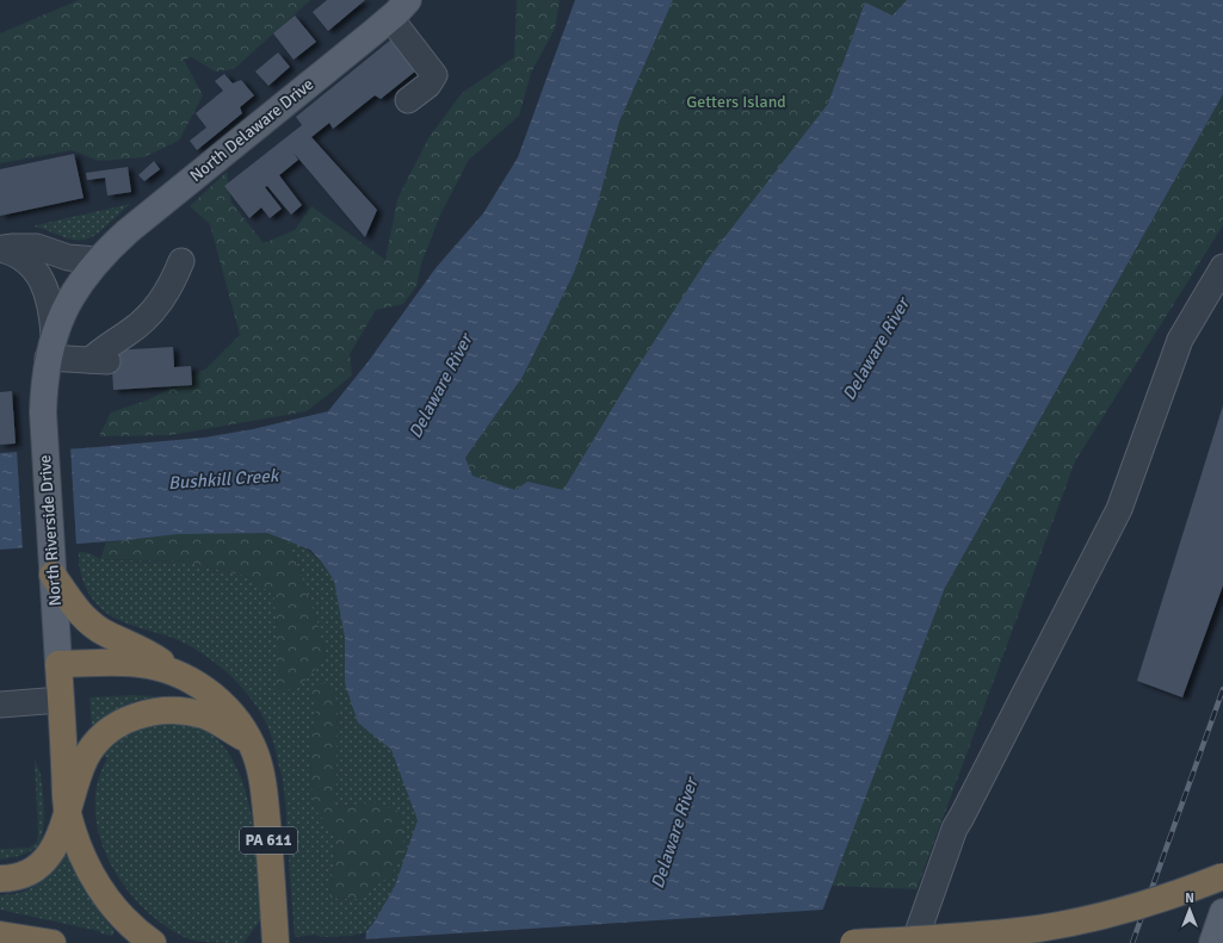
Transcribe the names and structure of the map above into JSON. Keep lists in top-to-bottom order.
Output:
{
  "streets": {
    "highway": ["North Riverside Drive", "PA 611"],
    "main road": ["North Delaware Drive"]
  },
  "crossings": [
    ["North Delaware Drive", "North Riverside Drive"],
    ["North Riverside Drive", "PA 611"]
  ],
  "water": ["Delaware River", "Bushkill Creek"],
  "parks": ["Getters Island"],
  "north": "top"
}
